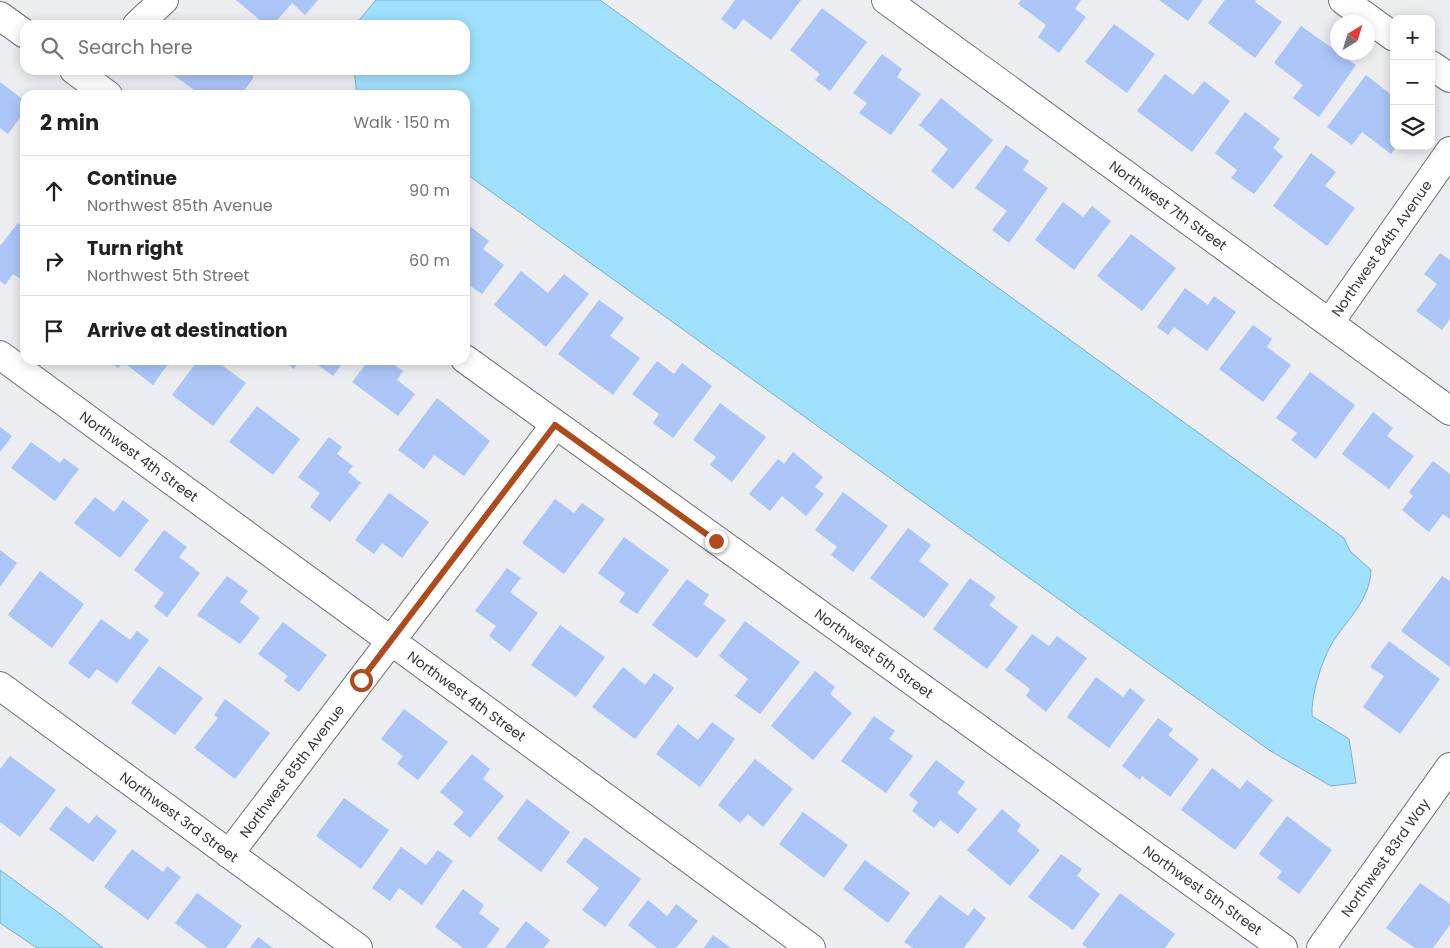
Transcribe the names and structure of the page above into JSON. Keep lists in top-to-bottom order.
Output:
{
  "streets": {
    "street": [
      "Northwest 7th Street",
      "Northwest 84th Avenue",
      "Northwest 4th Street",
      "Northwest 5th Street",
      "Northwest 85th Avenue",
      "Northwest 3rd Street",
      "Northwest 83rd Way"
    ]
  },
  "crossings": [
    ["Northwest 7th Street", "Northwest 84th Avenue"],
    ["Northwest 4th Street", "Northwest 85th Avenue"],
    ["Northwest 5th Street", "Northwest 85th Avenue"],
    ["Northwest 85th Avenue", "Northwest 3rd Street"]
  ],
  "north": "top right",
  "page": {
    "map_buttons": ["+", "−"],
    "search": "Search here",
    "heading": ["2 min", "Walk · 150 m"],
    "list": [
      ["Continue", "Northwest 85th Avenue", "90 m"],
      ["Turn right", "Northwest 5th Street", "60 m"],
      "Arrive at destination"
    ]
  }
}
